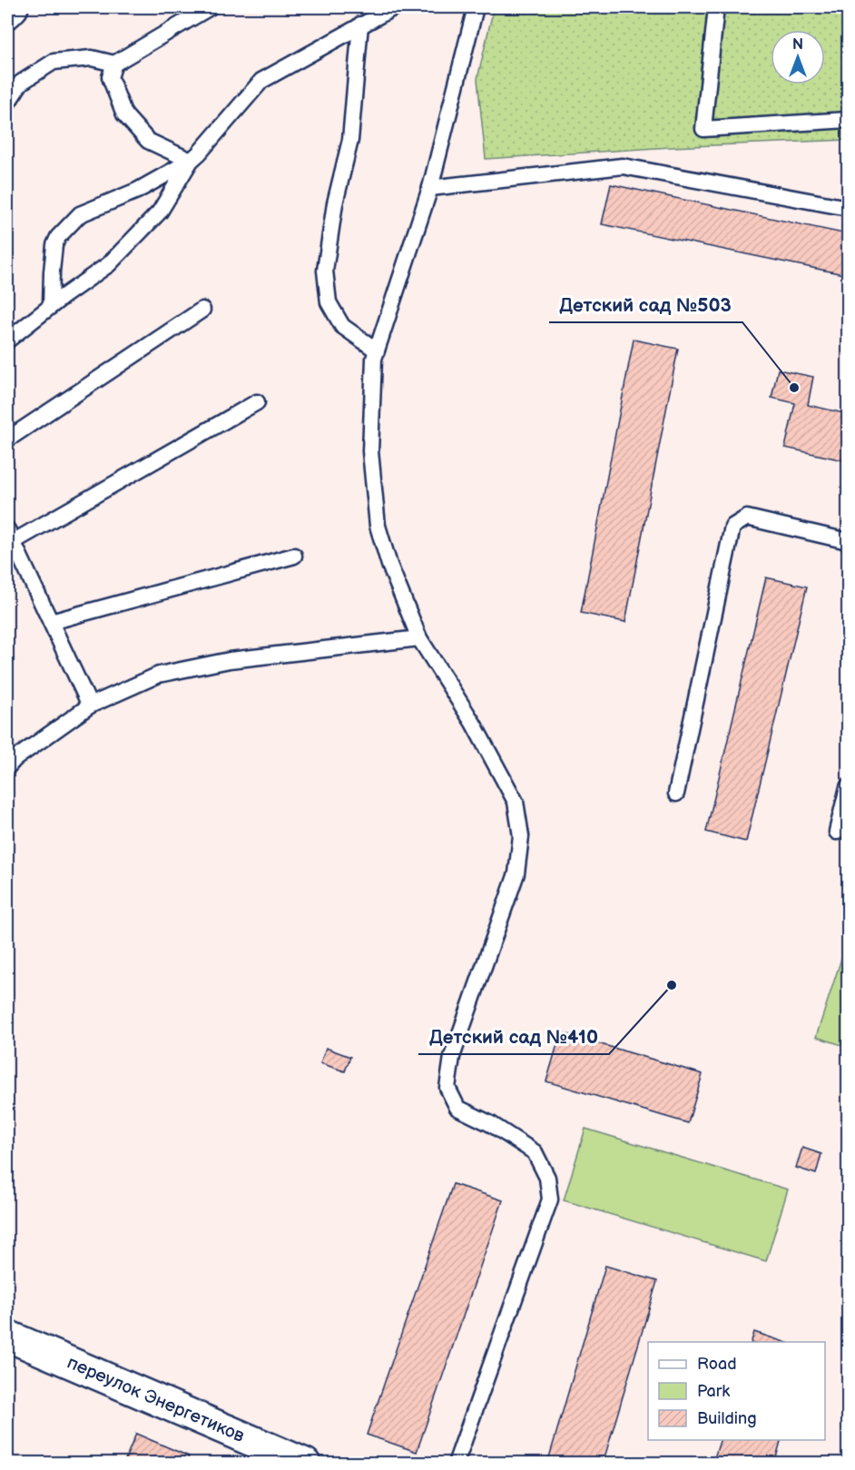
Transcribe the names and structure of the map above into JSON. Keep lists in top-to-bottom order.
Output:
{
  "streets": {
    "street": ["переулок Энергетиков"]
  },
  "places": ["Детский сад №503", "Детский сад №410"],
  "legend": ["Road", "Park", "Building"],
  "north": "top"
}
